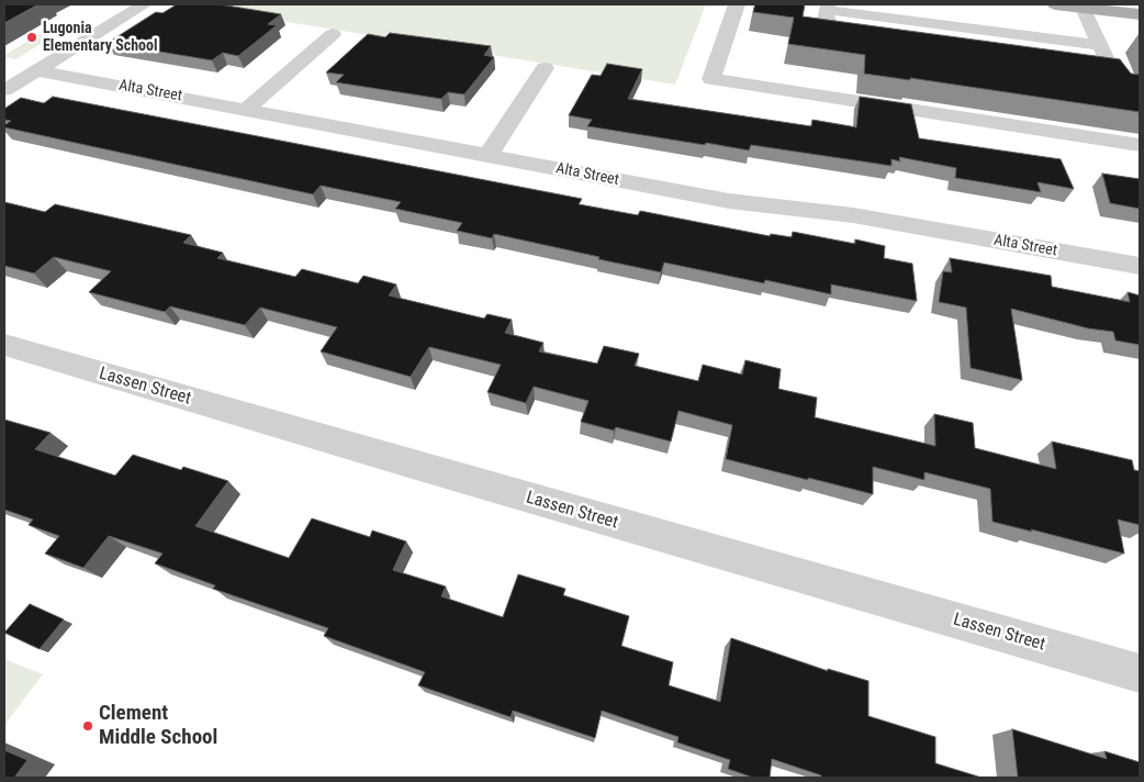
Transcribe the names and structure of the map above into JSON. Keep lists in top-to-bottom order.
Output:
{
  "streets": {
    "street": ["Alta Street", "Lassen Street"]
  },
  "places": ["Lugonia Elementary School", "Clement Middle School"]
}
